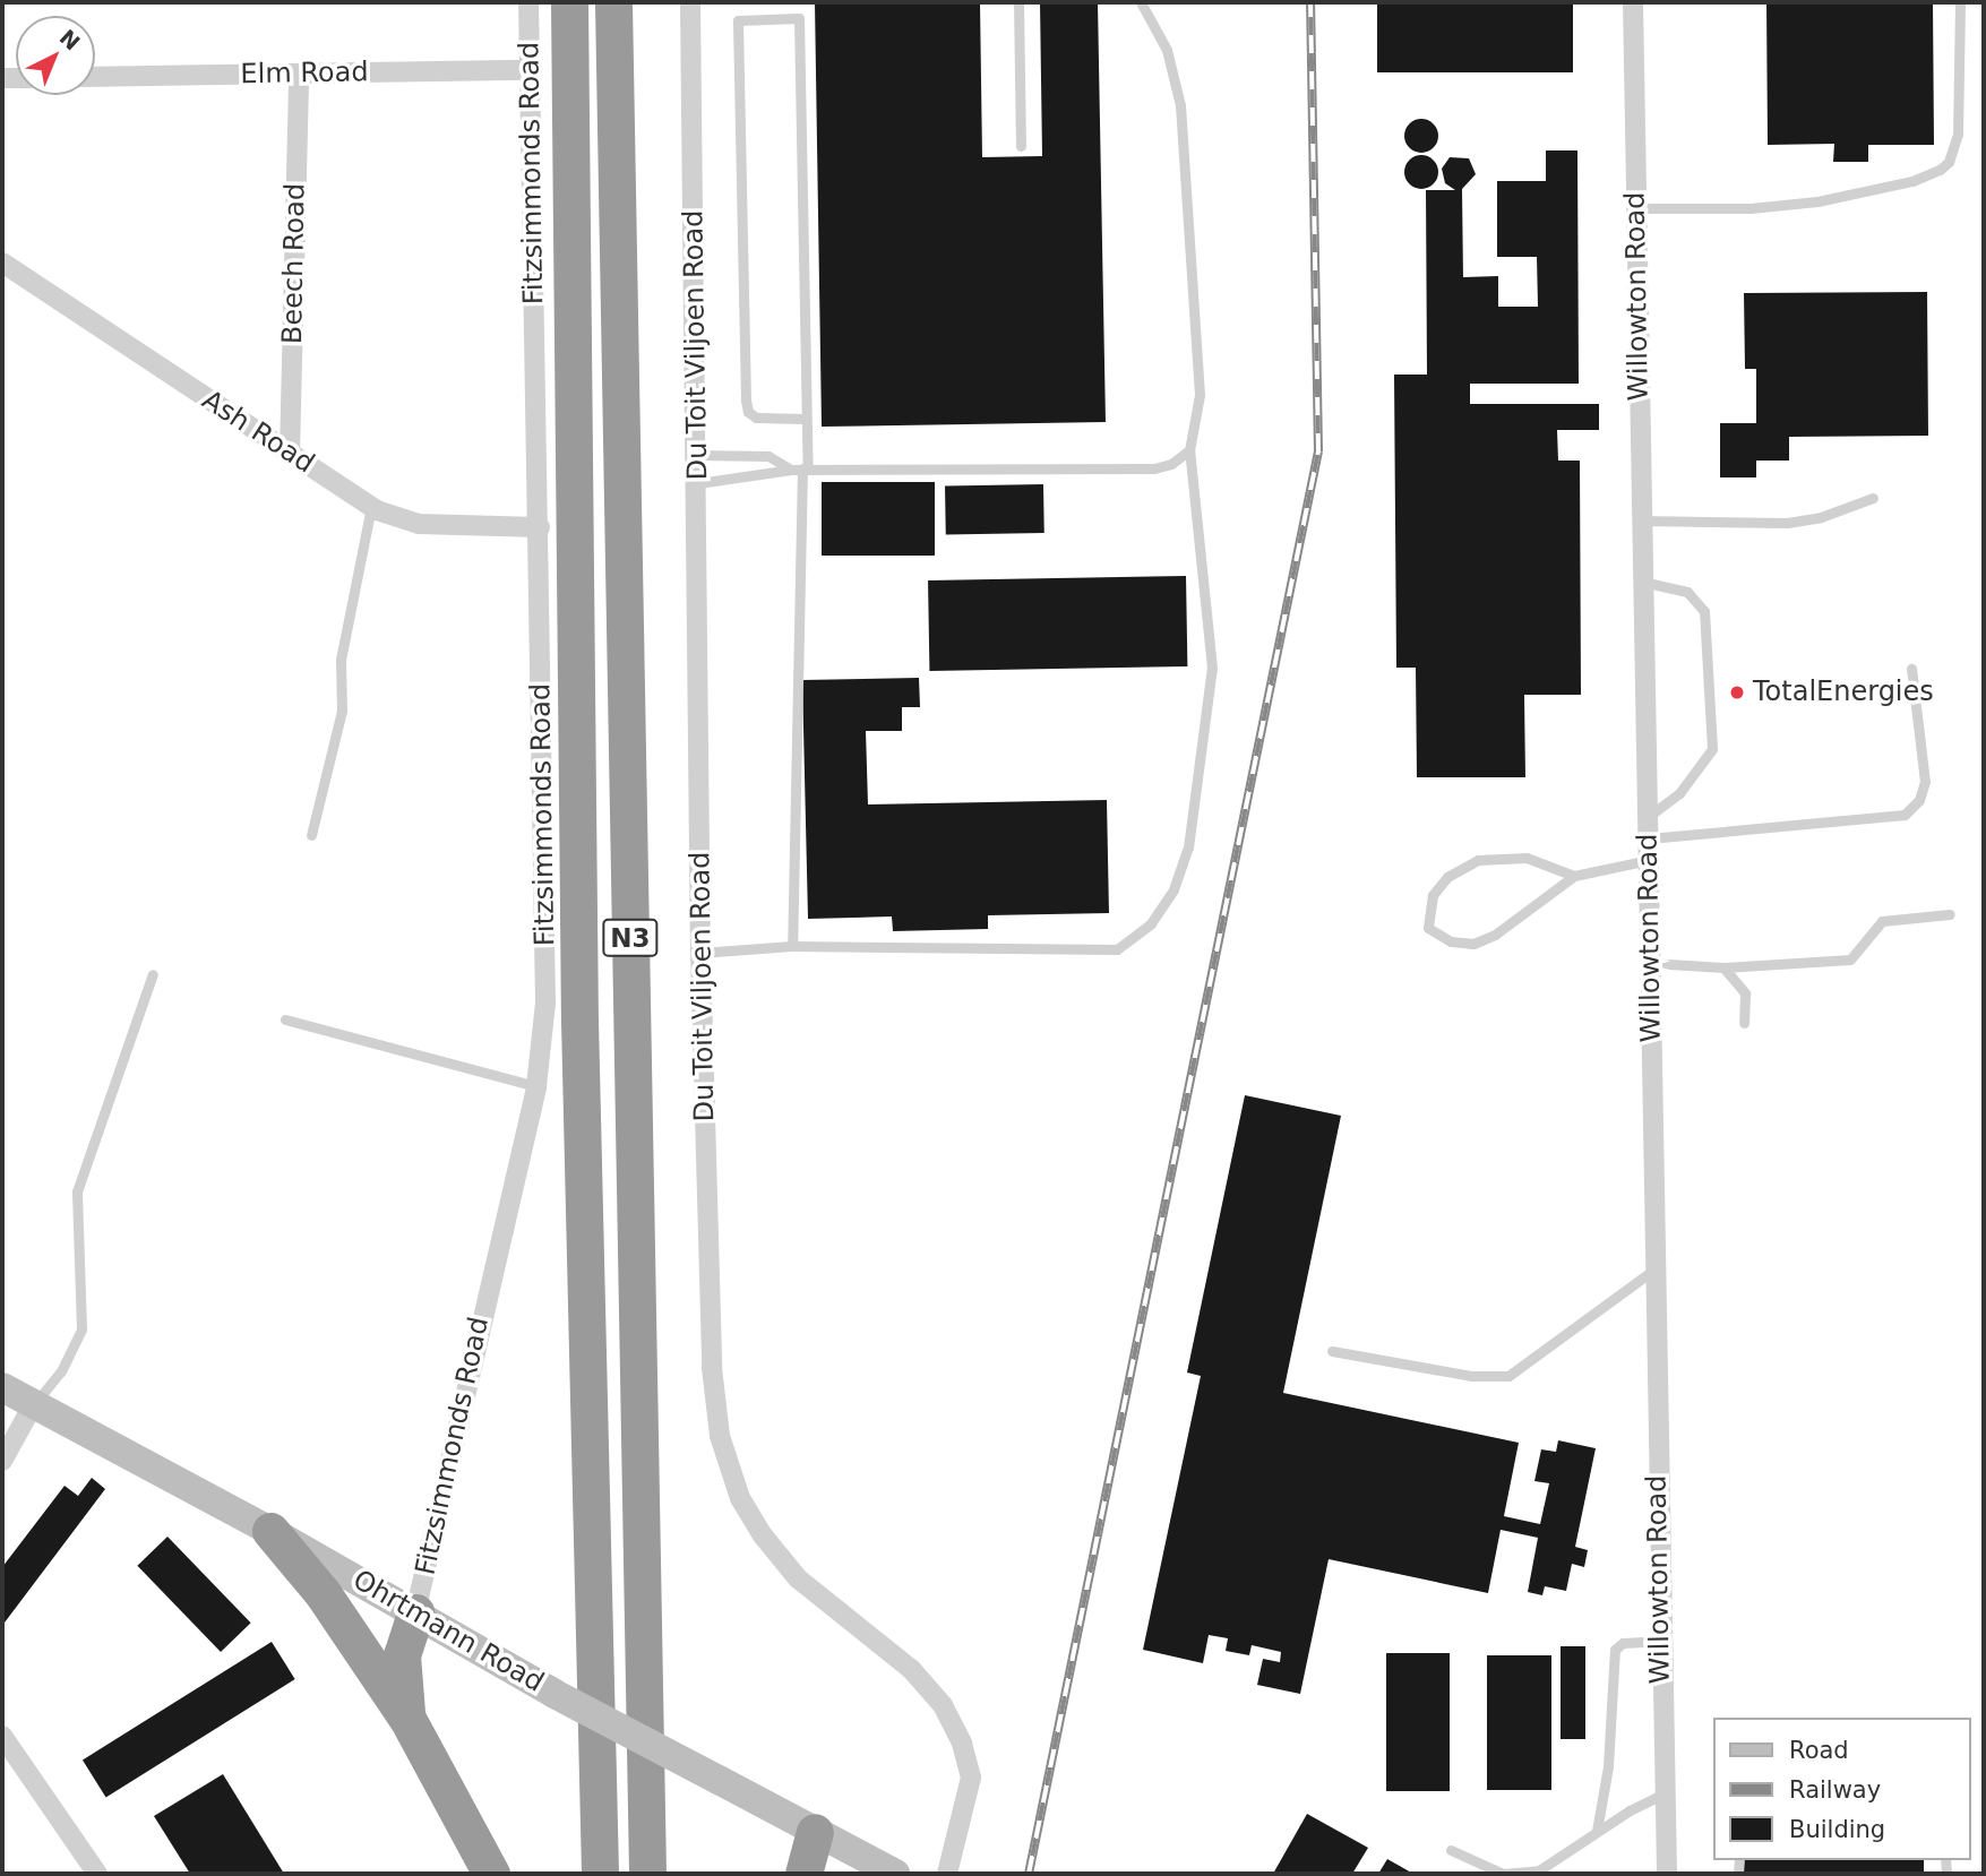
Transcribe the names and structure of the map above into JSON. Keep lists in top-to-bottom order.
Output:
{
  "streets": {
    "highway": ["N3"],
    "main road": ["Ohrtmann Road"],
    "street": [
      "Elm Road",
      "Fitzsimmonds Road",
      "Beech Road",
      "Willowton Road",
      "Du Toit Viljoen Road",
      "Ash Road"
    ]
  },
  "crossings": [
    ["Elm Road", "Fitzsimmonds Road"],
    ["Elm Road", "Beech Road"],
    ["Fitzsimmonds Road", "Ash Road"],
    ["Fitzsimmonds Road", "Ohrtmann Road"],
    ["Beech Road", "Ash Road"]
  ],
  "places": ["TotalEnergies"],
  "legend": ["Road", "Railway", "Building"],
  "north": "top right"
}
